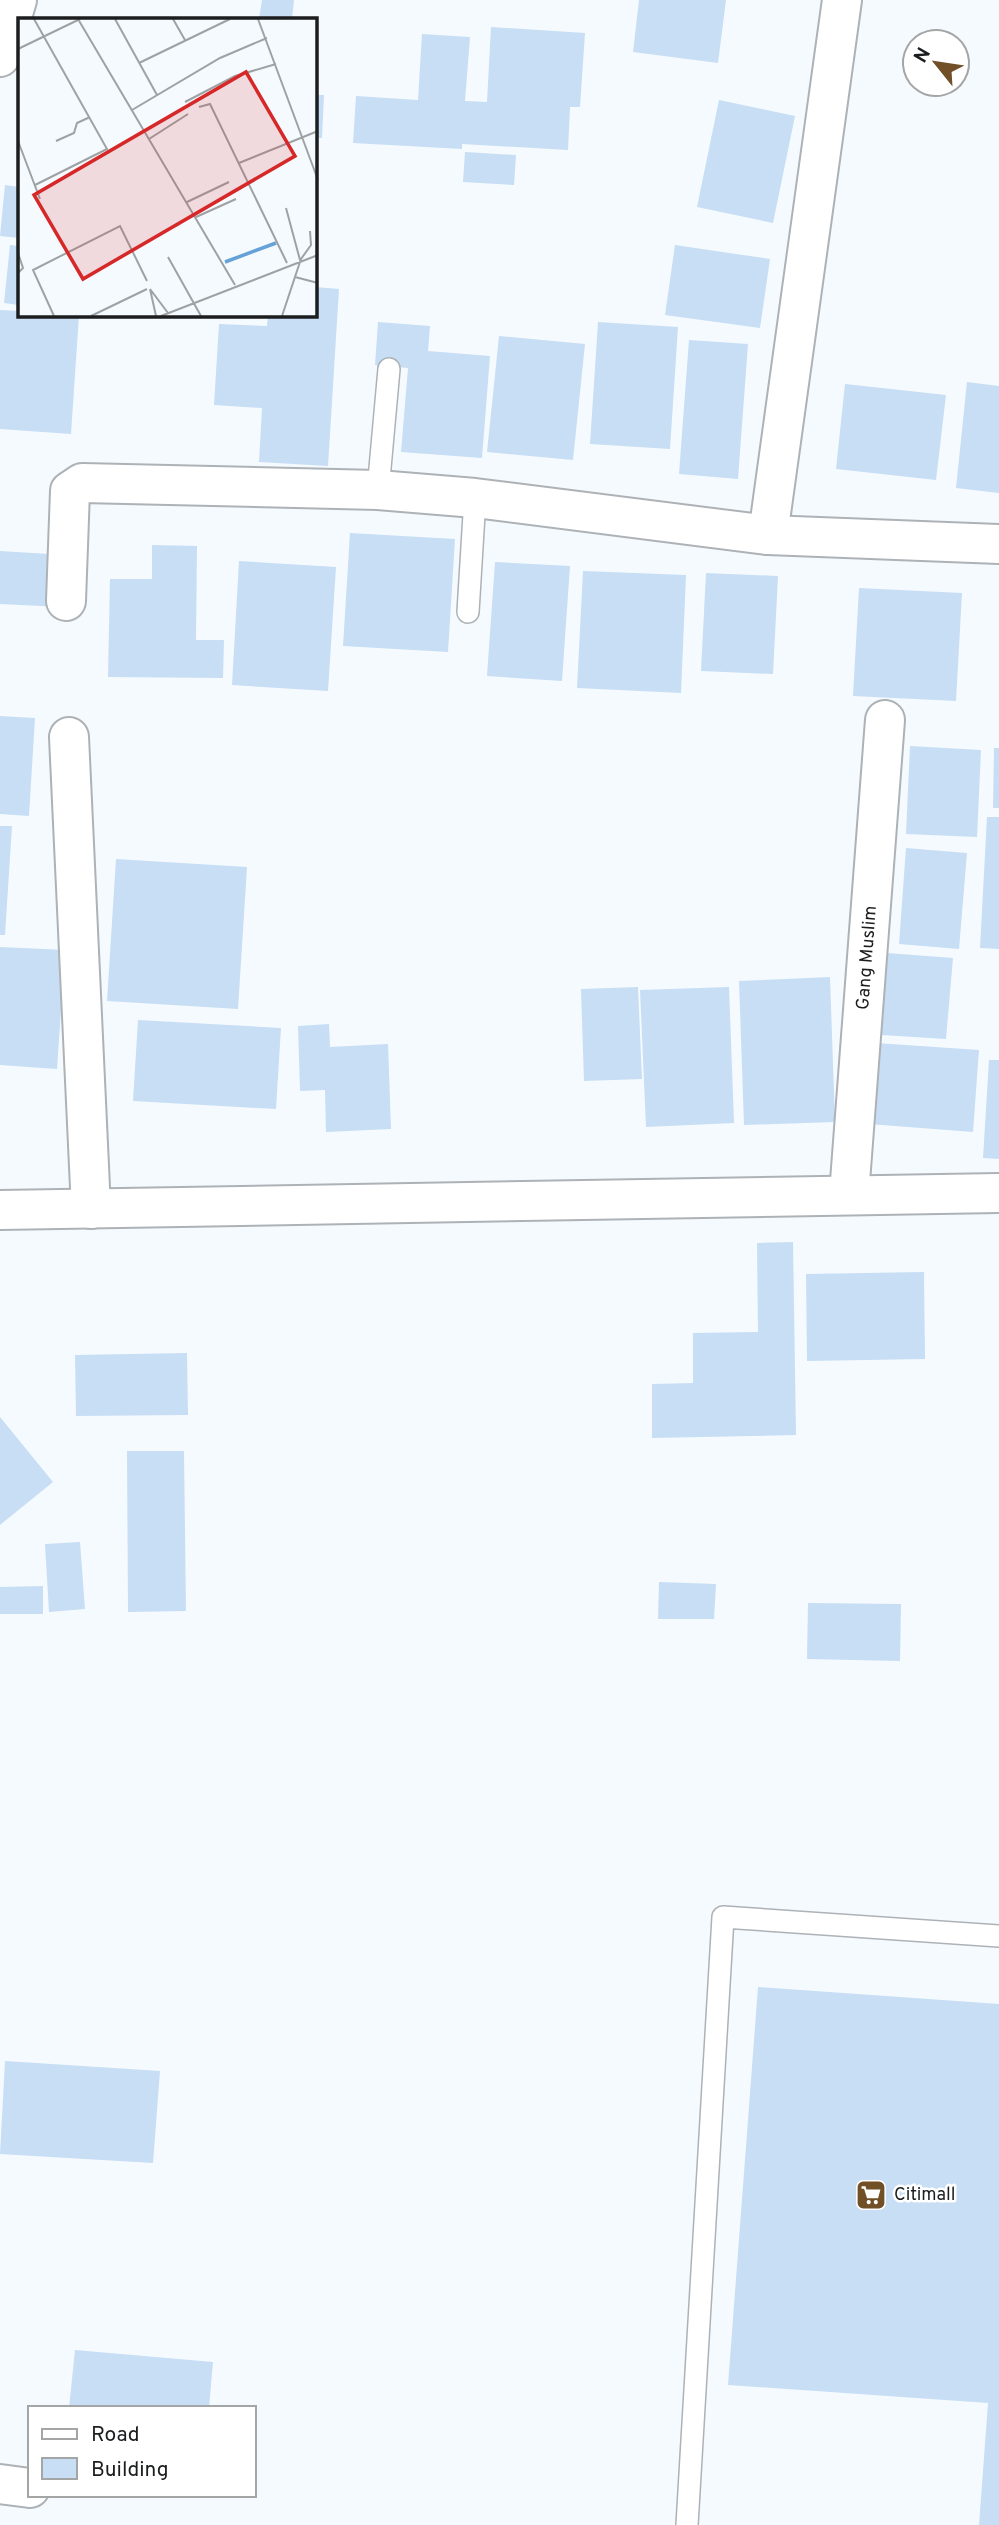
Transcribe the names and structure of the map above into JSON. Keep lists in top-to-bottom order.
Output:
{
  "streets": {
    "street": ["Gang Muslim"]
  },
  "places": {
    "supermarket": ["Citimall"]
  },
  "legend": ["Road", "Building"],
  "north": "top left"
}
